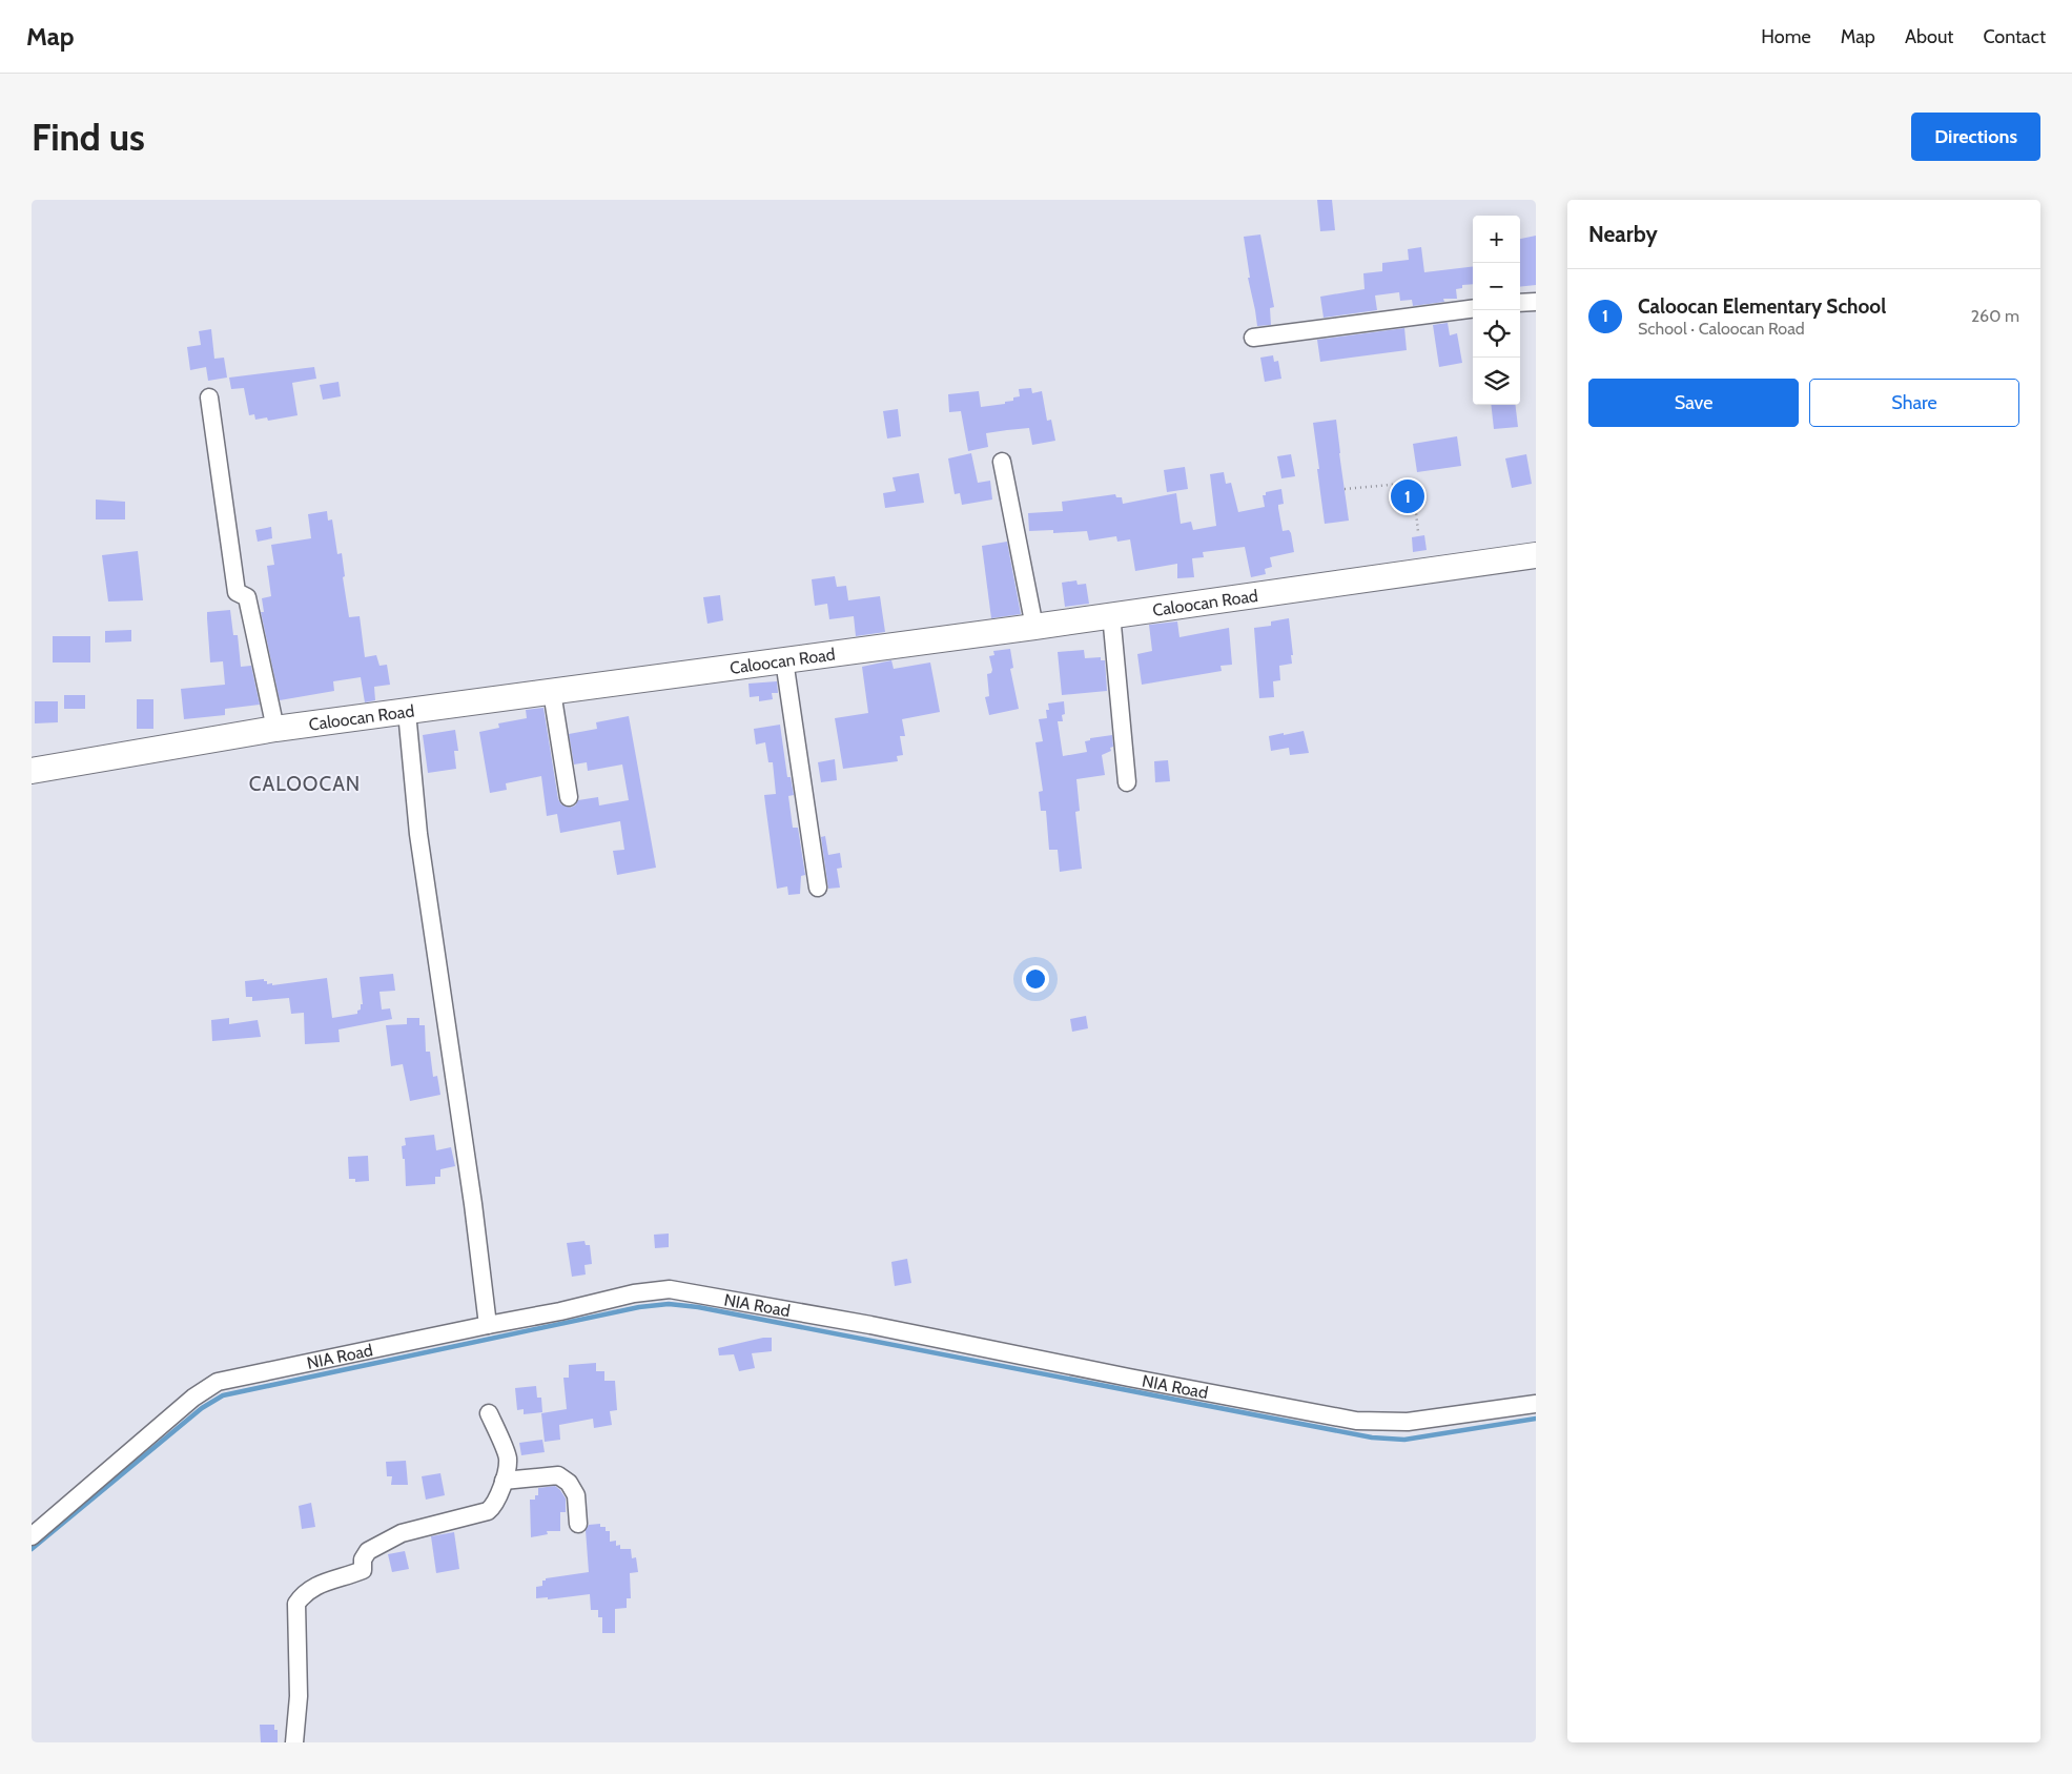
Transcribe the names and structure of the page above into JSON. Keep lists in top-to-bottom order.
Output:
{
  "streets": {
    "street": ["Caloocan Road", "NIA Road"]
  },
  "districts": ["CALOOCAN"],
  "page": {
    "header": "Map",
    "nav": [
      "Home",
      "Map",
      "About",
      "Contact"
    ],
    "buttons": [
      "Directions",
      ["Save", "Share"]
    ],
    "title": "Find us",
    "heading": "Nearby",
    "map_buttons": ["+", "−"],
    "list": [
      {
        "mark": "1",
        "name": "Caloocan Elementary School",
        "note": "School · Caloocan Road",
        "value": "260 m"
      }
    ],
    "pins": "1"
  }
}
